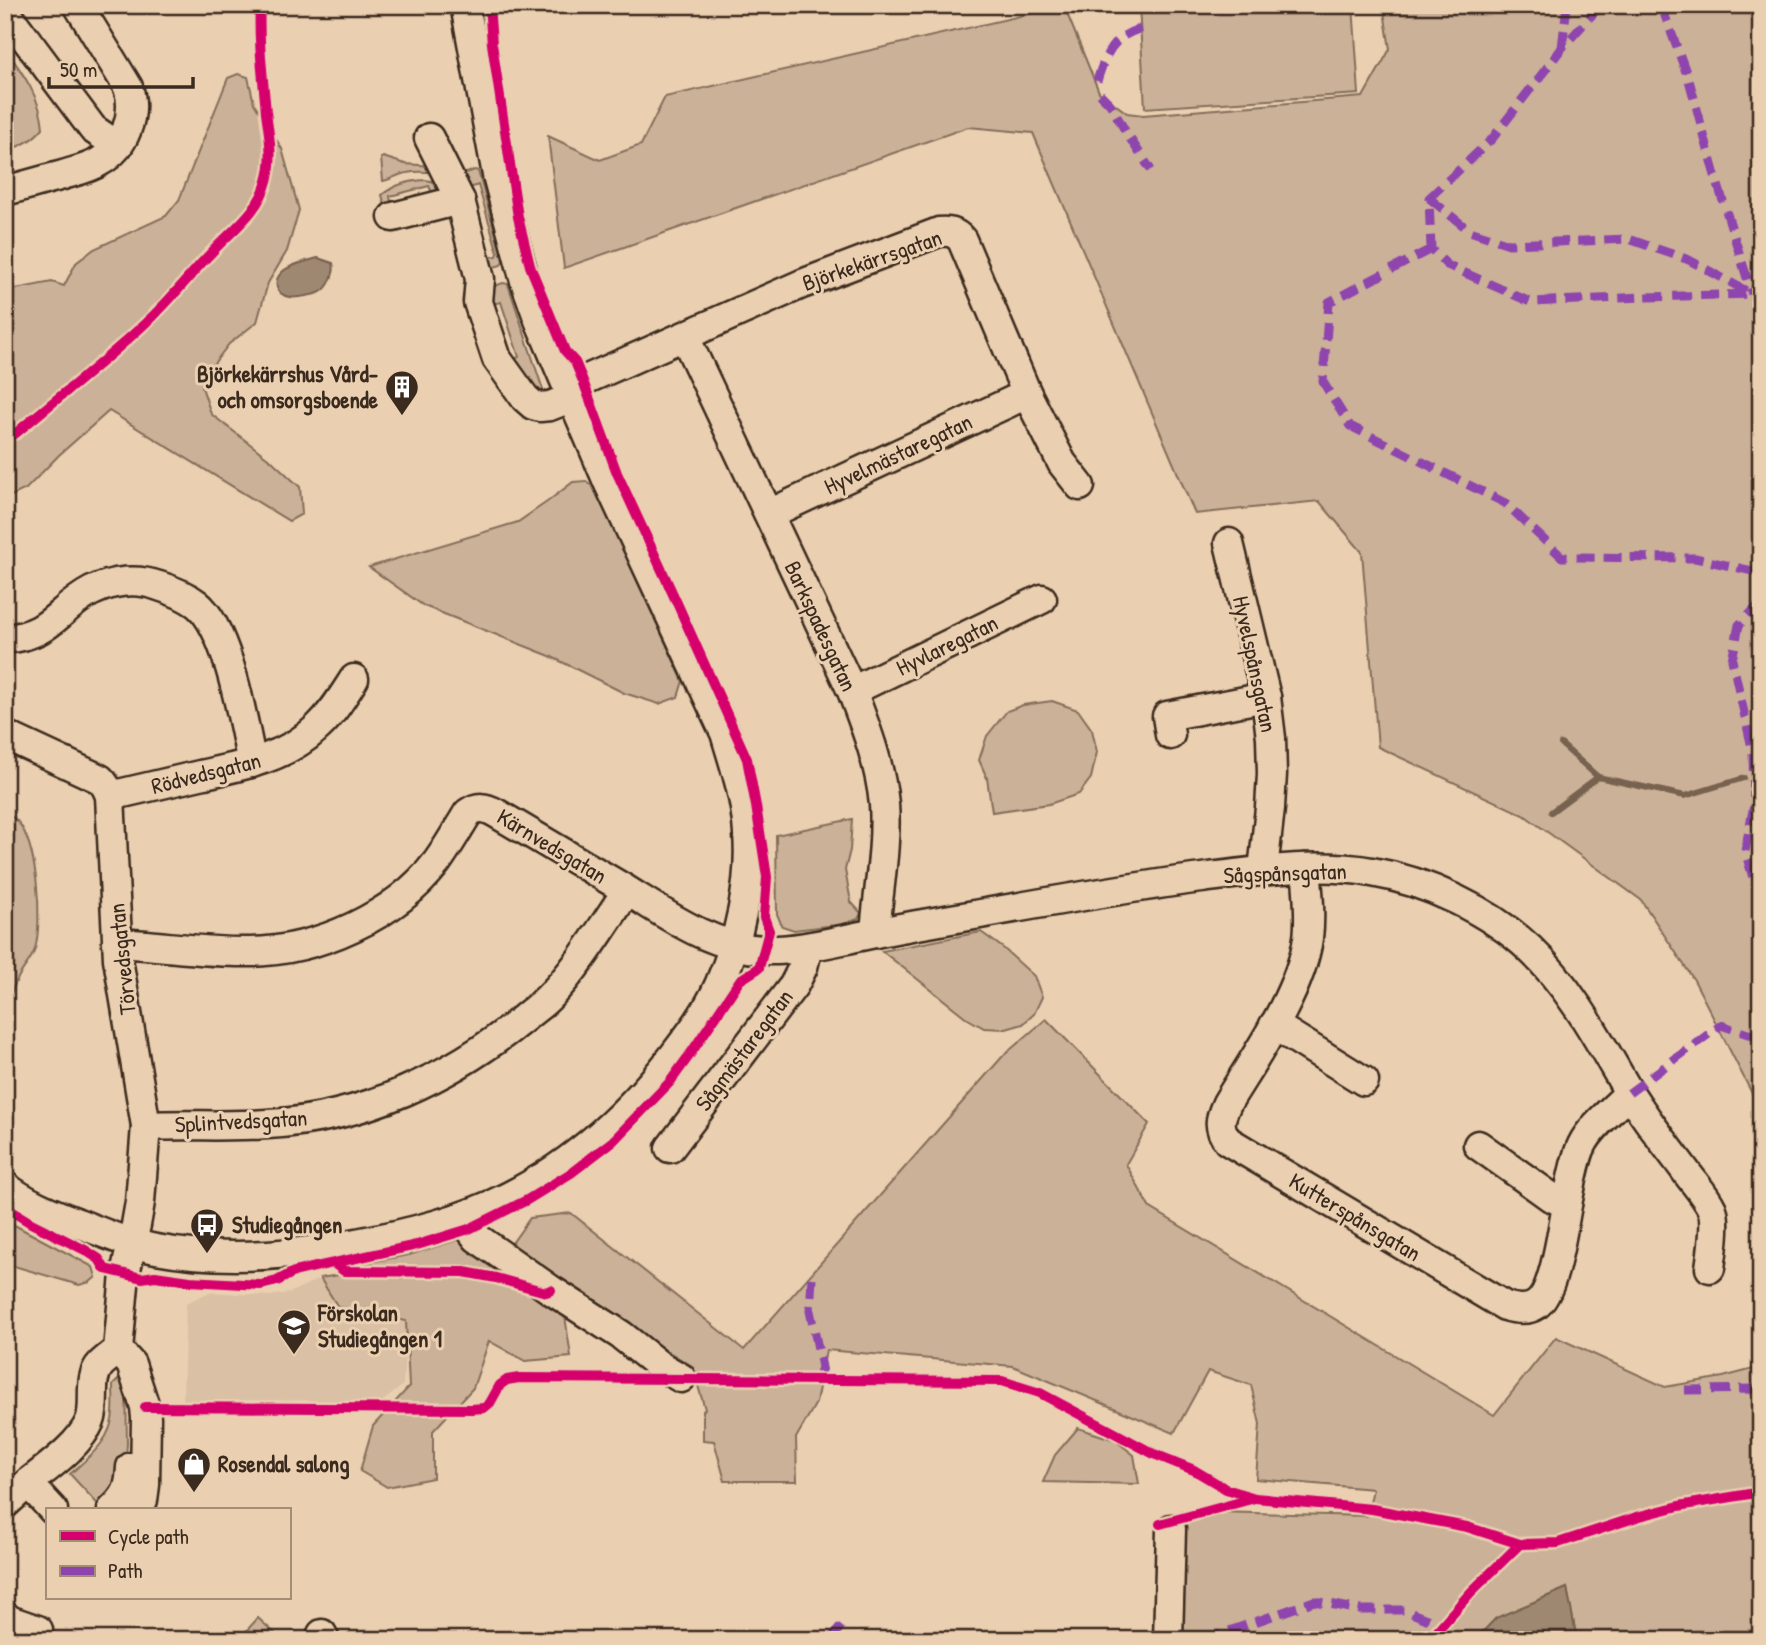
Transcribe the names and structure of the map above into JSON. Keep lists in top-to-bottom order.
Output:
{
  "streets": {
    "street": [
      "Björkekärrsgatan",
      "Hyvelmästaregatan",
      "Barkspadesgatan",
      "Hyvlaregatan",
      "Hyvelspånsgatan",
      "Rödvedsgatan",
      "Kärnvedsgatan",
      "Sågspånsgatan",
      "Törvedsgatan",
      "Sågmästaregatan",
      "Splintvedsgatan",
      "Kutterspånsgatan"
    ]
  },
  "crossings": [
    ["Björkekärrsgatan", "Hyvelmästaregatan"],
    ["Björkekärrsgatan", "Barkspadesgatan"],
    ["Hyvelmästaregatan", "Barkspadesgatan"],
    ["Barkspadesgatan", "Hyvlaregatan"],
    ["Barkspadesgatan", "Sågspånsgatan"],
    ["Hyvelspånsgatan", "Sågspånsgatan"],
    ["Rödvedsgatan", "Törvedsgatan"],
    ["Kärnvedsgatan", "Sågspånsgatan"],
    ["Kärnvedsgatan", "Törvedsgatan"],
    ["Kärnvedsgatan", "Splintvedsgatan"],
    ["Sågspånsgatan", "Sågmästaregatan"],
    ["Sågspånsgatan", "Kutterspånsgatan"],
    ["Törvedsgatan", "Splintvedsgatan"]
  ],
  "places": {
    "building": ["Björkekärrshus Vård- och omsorgsboende"],
    "bus stop": ["Studiegången"],
    "school or university": ["Förskolan Studiegången 1"],
    "shop": ["Rosendal salong"]
  },
  "legend": ["Cycle path", "Path"],
  "scale_bar": "50 m"
}
